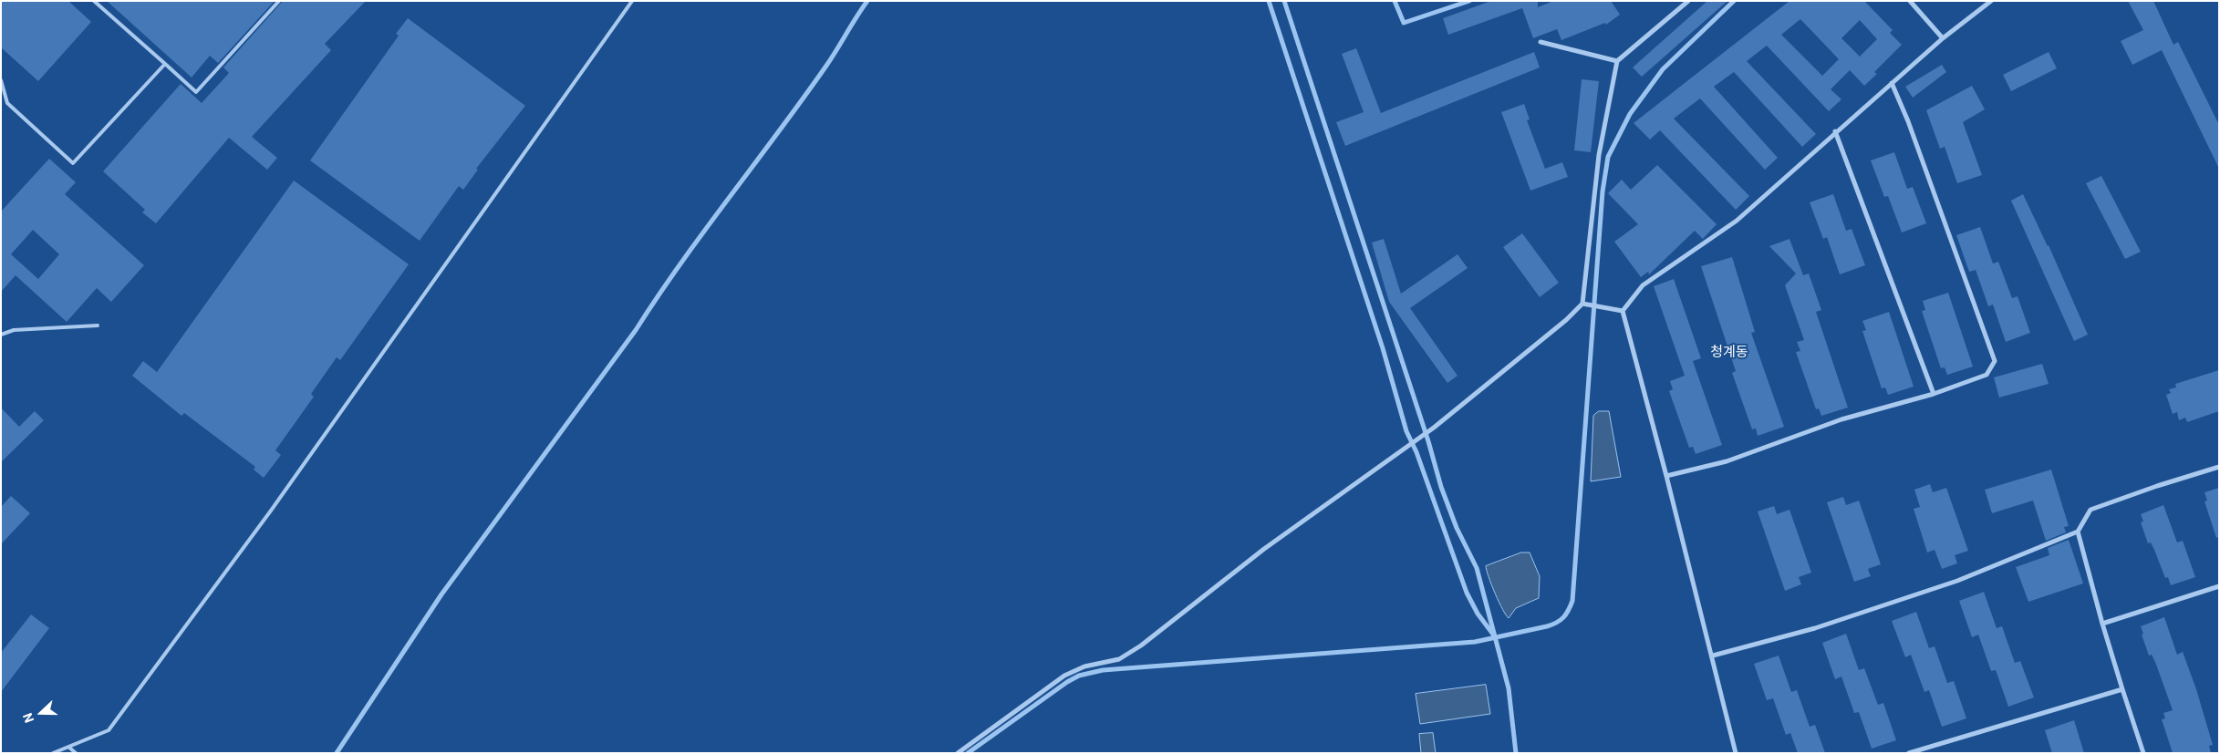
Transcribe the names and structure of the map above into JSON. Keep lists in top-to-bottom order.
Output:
{
  "districts": ["청계동"],
  "north": "left"
}
